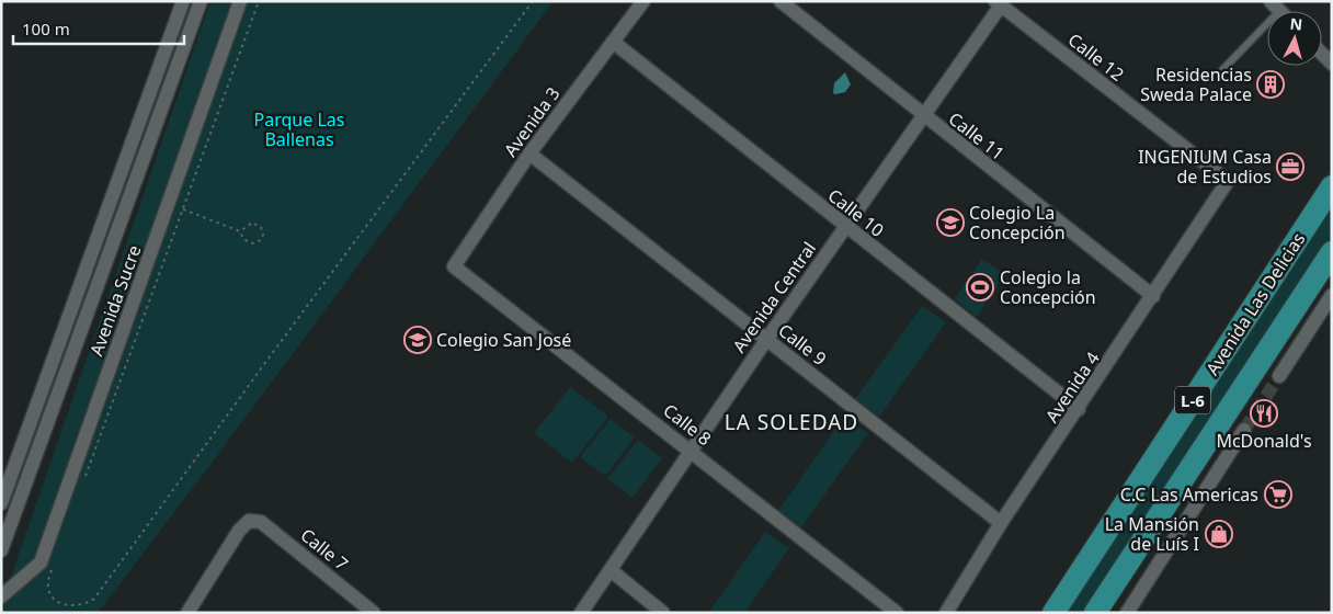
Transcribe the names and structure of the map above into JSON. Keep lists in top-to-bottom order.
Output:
{
  "streets": {
    "main road": ["Avenida Las Delicias", "L-6"],
    "street": [
      "Calle 12",
      "Avenida 3",
      "Calle 11",
      "Calle 10",
      "Avenida Central",
      "Avenida Sucre",
      "Calle 9",
      "Avenida 4",
      "Calle 8",
      "Calle 7"
    ]
  },
  "crossings": [
    ["Calle 12", "Avenida Central"],
    ["Calle 12", "Avenida 4"],
    ["Avenida 3", "Calle 10"],
    ["Avenida 3", "Calle 9"],
    ["Avenida 3", "Calle 8"],
    ["Calle 11", "Avenida Central"],
    ["Calle 11", "Avenida 4"],
    ["Calle 10", "Avenida Central"],
    ["Calle 10", "Avenida 4"],
    ["Avenida Central", "Calle 9"],
    ["Avenida Central", "Calle 8"],
    ["Calle 9", "Avenida 4"]
  ],
  "districts": ["LA SOLEDAD"],
  "parks": ["Parque Las Ballenas"],
  "places": {
    "building": ["Residencias Sweda Palace"],
    "office": ["INGENIUM Casa de Estudios"],
    "school or university": ["Colegio La Concepción", "Colegio San José"],
    "sports": ["Colegio la Concepción"],
    "restaurant": ["McDonald's"],
    "supermarket": ["C.C Las Americas"],
    "shop": ["La Mansión de Luís I"]
  },
  "scale_bar": "100 m",
  "north": "top"
}
